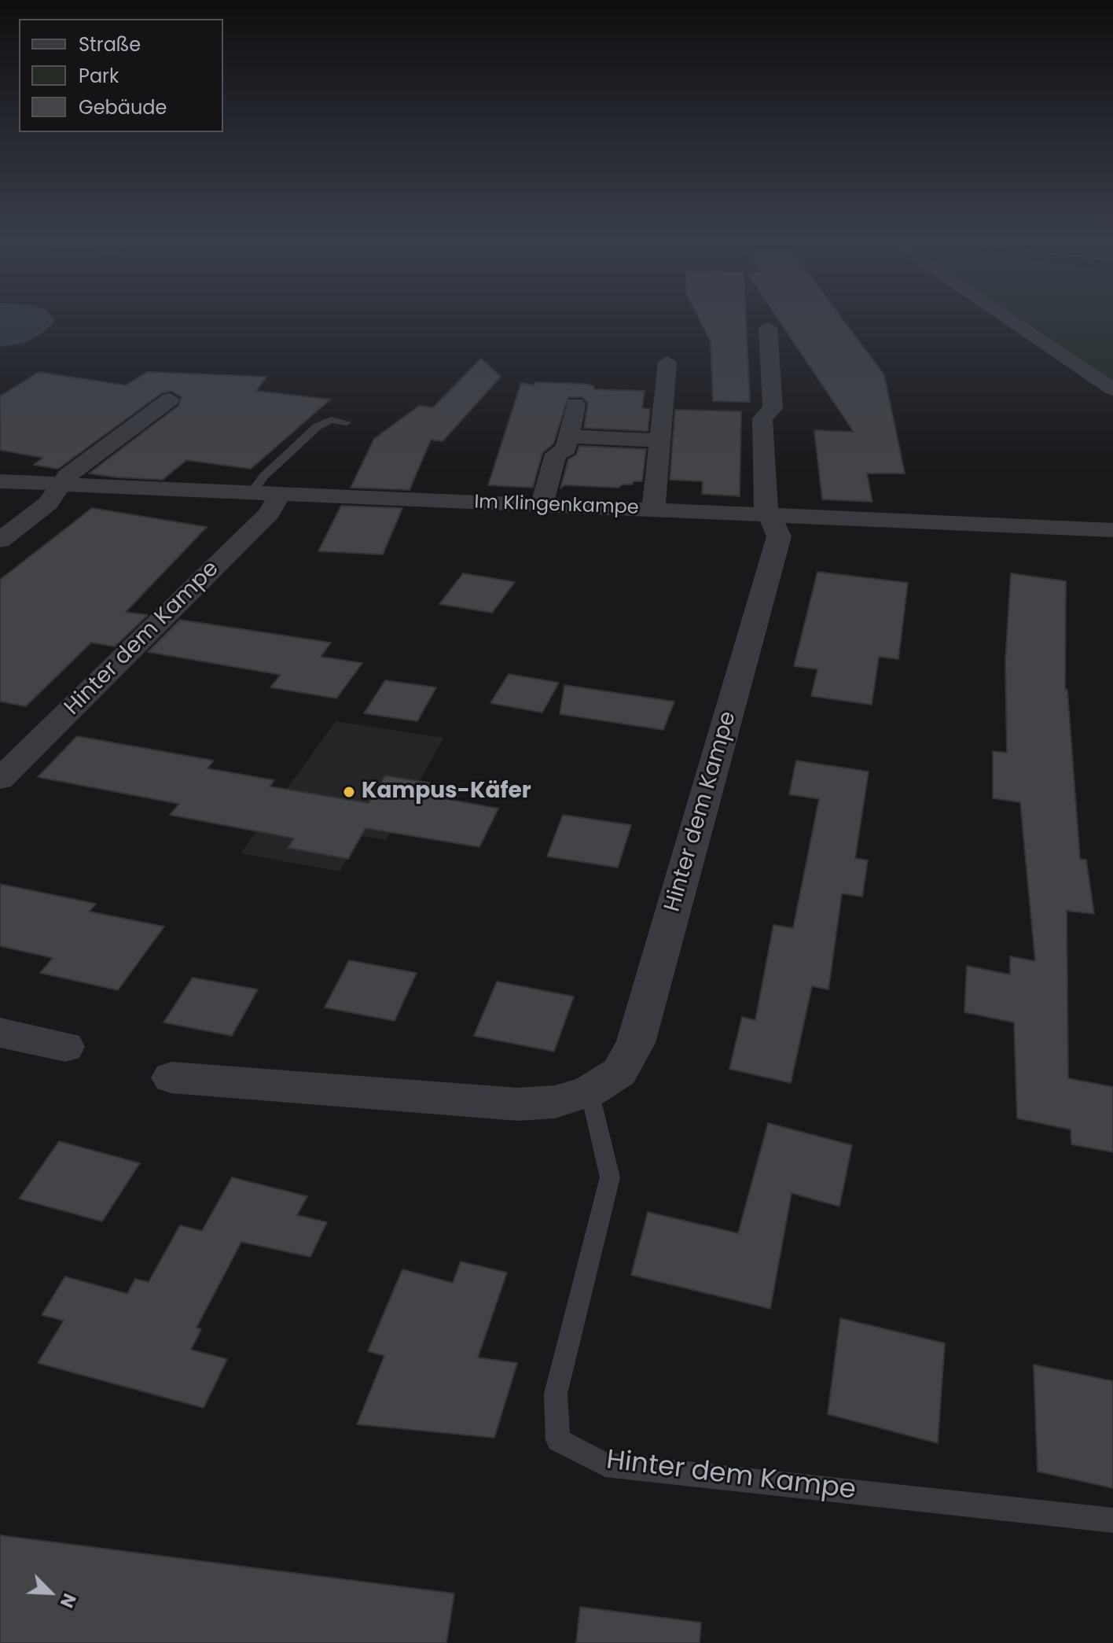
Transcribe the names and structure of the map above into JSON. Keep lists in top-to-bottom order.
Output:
{
  "streets": {
    "street": ["Im Klingenkampe", "Hinter dem Kampe"]
  },
  "crossings": [
    ["Im Klingenkampe", "Hinter dem Kampe"]
  ],
  "places": ["Kampus-Käfer"],
  "legend": ["Straße", "Park", "Gebäude"],
  "north": "bottom right"
}
